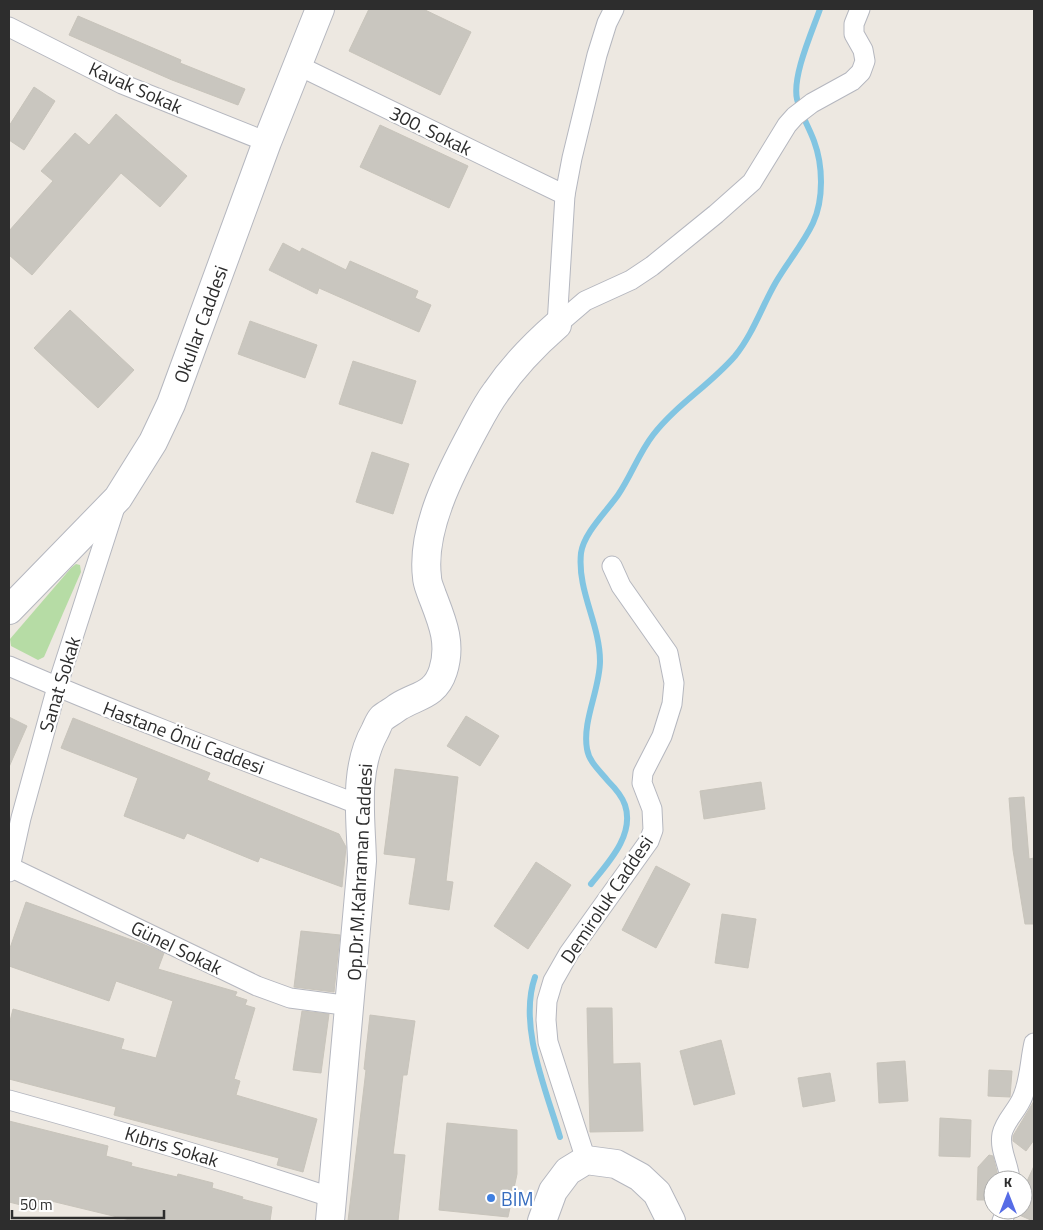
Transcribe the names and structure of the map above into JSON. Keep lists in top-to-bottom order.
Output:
{
  "streets": {
    "street": [
      "Kavak Sokak",
      "300. Sokak",
      "Okullar Caddesi",
      "Sanat Sokak",
      "Hastane Önü Caddesi",
      "Op.Dr.M.Kahraman Caddesi",
      "Demiroluk Caddesi",
      "Günel Sokak",
      "Kıbrıs Sokak"
    ]
  },
  "crossings": [
    ["Kavak Sokak", "Okullar Caddesi"],
    ["300. Sokak", "Okullar Caddesi"],
    ["Okullar Caddesi", "Sanat Sokak"],
    ["Sanat Sokak", "Hastane Önü Caddesi"],
    ["Sanat Sokak", "Günel Sokak"],
    ["Hastane Önü Caddesi", "Op.Dr.M.Kahraman Caddesi"],
    ["Op.Dr.M.Kahraman Caddesi", "Günel Sokak"],
    ["Op.Dr.M.Kahraman Caddesi", "Kıbrıs Sokak"]
  ],
  "places": ["BİM"],
  "scale_bar": "50 m",
  "north": "top"
}
